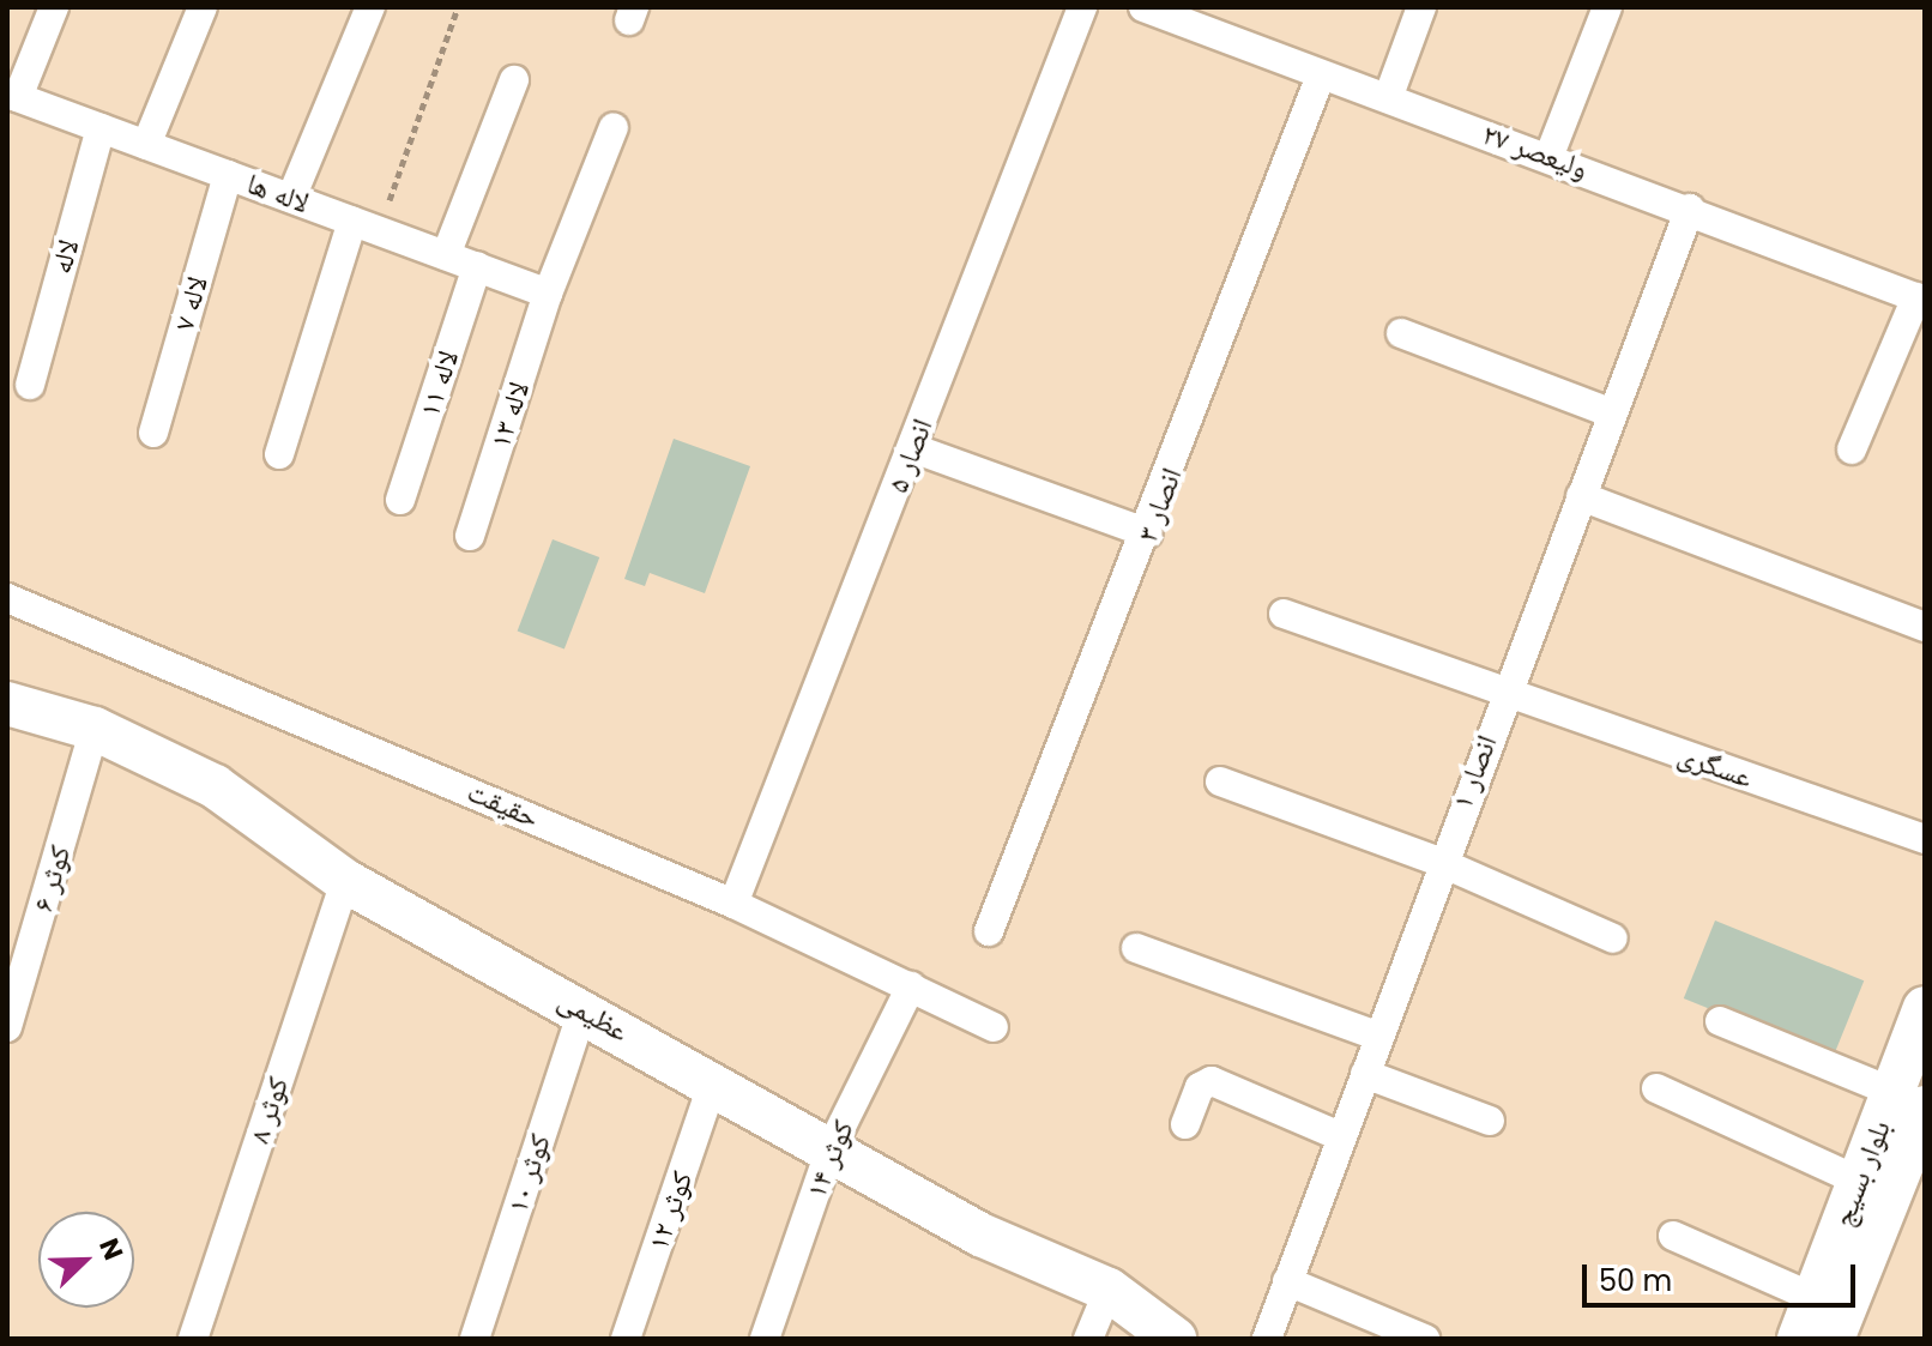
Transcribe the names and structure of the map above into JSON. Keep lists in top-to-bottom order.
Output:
{
  "streets": {
    "street": [
      "ولیعصر ۲۷",
      "لاله ها",
      "لاله",
      "لاله ۷",
      "لاله ۱۱",
      "لاله ۱۳",
      "انصار ۵",
      "انصار ۳",
      "عسگری",
      "انصار ۱",
      "حقیقت",
      "کوثر ۶",
      "عظیمی",
      "کوثر ۸",
      "کوثر ۱۴",
      "کوثر ۱۰",
      "بلوار بسیج",
      "کوثر ۱۲"
    ]
  },
  "crossings": [
    ["ولیعصر ۲۷", "انصار ۳"],
    ["ولیعصر ۲۷", "انصار ۱"],
    ["لاله ها", "لاله"],
    ["لاله ها", "لاله ۷"],
    ["لاله ها", "لاله ۱۱"],
    ["لاله ها", "لاله ۱۳"],
    ["انصار ۵", "حقیقت"],
    ["عسگری", "انصار ۱"],
    ["حقیقت", "کوثر ۱۴"],
    ["کوثر ۶", "عظیمی"],
    ["عظیمی", "کوثر ۸"],
    ["عظیمی", "کوثر ۱۴"],
    ["عظیمی", "کوثر ۱۰"],
    ["عظیمی", "کوثر ۱۲"]
  ],
  "scale_bar": "50 m",
  "north": "top right"
}
